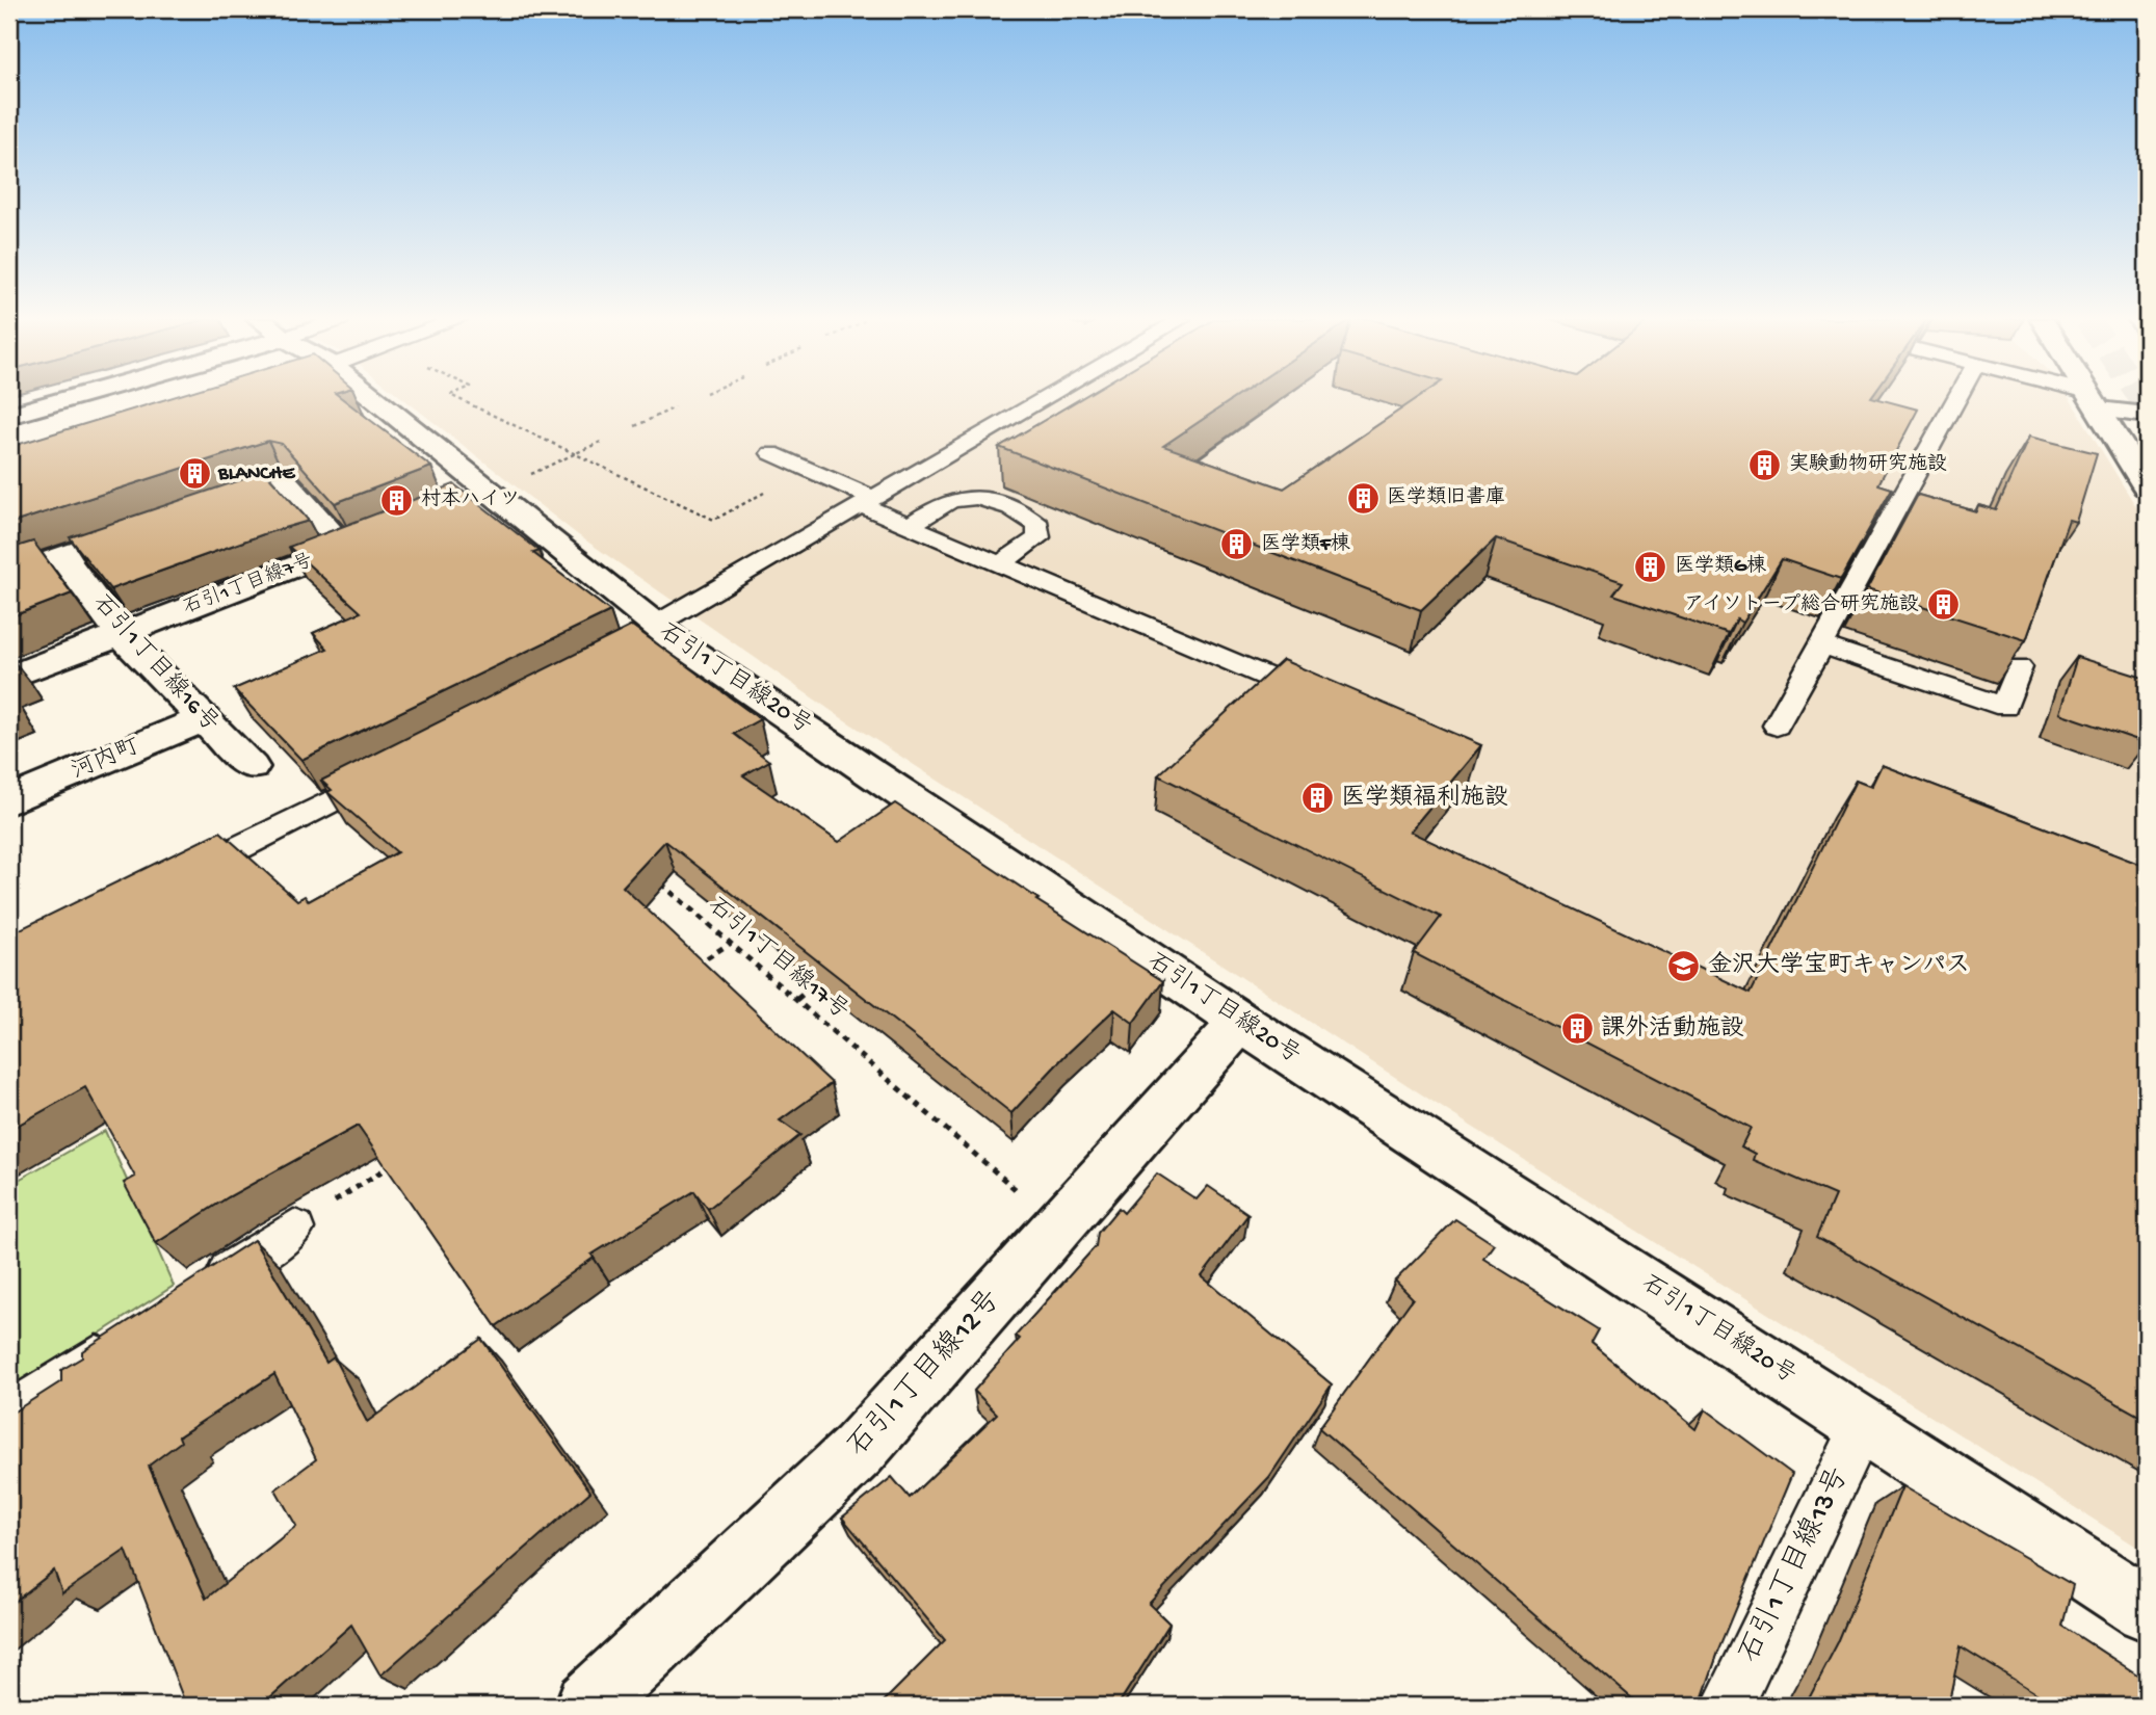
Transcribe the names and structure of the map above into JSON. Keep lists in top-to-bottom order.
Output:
{
  "streets": {
    "street": [
      "石引1丁目線7号",
      "石引1丁目線16号",
      "石引1丁目線20号",
      "河内町",
      "石引1丁目線12号"
    ],
    "lane": ["石引1丁目線13号"],
    "path": ["石引1丁目線17号"]
  },
  "crossings": [
    ["石引1丁目線7号", "石引1丁目線16号"],
    ["石引1丁目線16号", "河内町"],
    ["石引1丁目線20号", "石引1丁目線12号"],
    ["石引1丁目線20号", "石引1丁目線13号"],
    ["石引1丁目線17号", "石引1丁目線12号"]
  ],
  "places": {
    "building": [
      "実験動物研究施設",
      "BLANCHE",
      "医学類旧書庫",
      "村本ハイツ",
      "医学類F棟",
      "医学類G棟",
      "アイソトープ総合研究施設",
      "医学類福利施設",
      "課外活動施設"
    ],
    "school or university": ["金沢大学宝町キャンパス"]
  }
}
